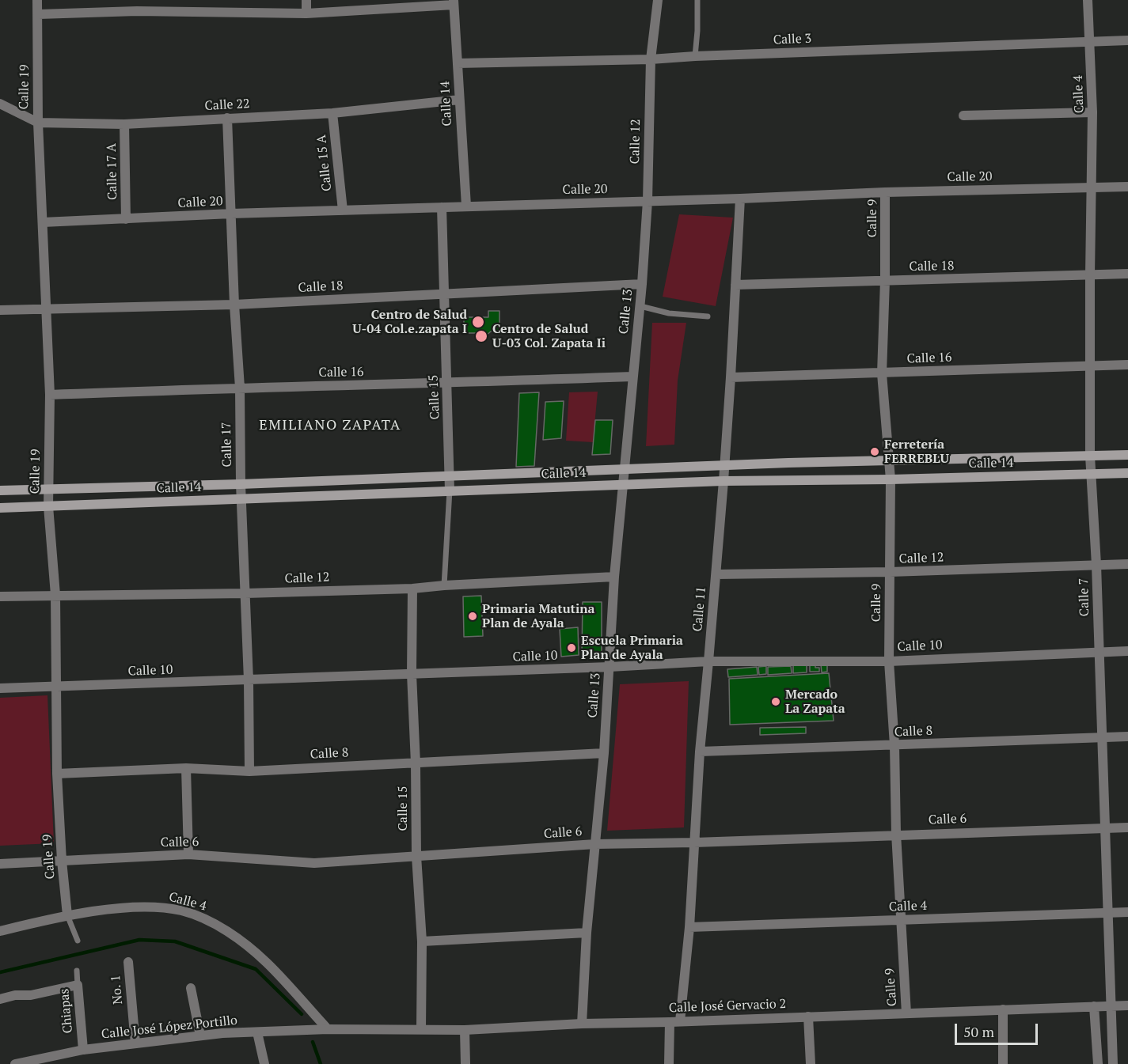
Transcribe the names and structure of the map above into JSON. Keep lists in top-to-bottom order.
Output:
{
  "streets": {
    "main road": ["Calle 14"],
    "street": [
      "Calle 3",
      "Calle 19",
      "Calle 4",
      "Calle 22",
      "Calle 12",
      "Calle 15 A",
      "Calle 17 A",
      "Calle 20",
      "Calle 9",
      "Calle 18",
      "Calle 13",
      "Calle 16",
      "Calle 15",
      "Calle 17",
      "Calle 7",
      "Calle 11",
      "Calle 10",
      "Calle 8",
      "Calle 6",
      "No. 1",
      "Calle José Gervacio 2",
      "Chiapas",
      "Calle José López Portillo"
    ]
  },
  "crossings": [
    ["Calle 3", "Calle 4"],
    ["Calle 3", "Calle 14"],
    ["Calle 3", "Calle 12"],
    ["Calle 19", "Calle 4"],
    ["Calle 19", "Calle 14"],
    ["Calle 19", "Calle 22"],
    ["Calle 19", "Calle 12"],
    ["Calle 19", "Calle 20"],
    ["Calle 19", "Calle 18"],
    ["Calle 19", "Calle 16"],
    ["Calle 19", "Calle 10"],
    ["Calle 19", "Calle 8"],
    ["Calle 19", "Calle 6"],
    ["Calle 4", "Calle 20"],
    ["Calle 4", "Calle 9"],
    ["Calle 4", "Calle 7"],
    ["Calle 4", "Calle 11"],
    ["Calle 4", "Calle José Gervacio 2"],
    ["Calle 4", "Calle José López Portillo"],
    ["Calle 14", "Calle 22"],
    ["Calle 14", "Calle 20"],
    ["Calle 14", "Calle 9"],
    ["Calle 14", "Calle 13"],
    ["Calle 14", "Calle 15"],
    ["Calle 14", "Calle 17"],
    ["Calle 14", "Calle 7"],
    ["Calle 14", "Calle 11"],
    ["Calle 22", "Calle 15 A"],
    ["Calle 22", "Calle 17 A"],
    ["Calle 22", "Calle 17"],
    ["Calle 12", "Calle 20"],
    ["Calle 12", "Calle 9"],
    ["Calle 12", "Calle 18"],
    ["Calle 12", "Calle 13"],
    ["Calle 12", "Calle 15"],
    ["Calle 12", "Calle 17"],
    ["Calle 12", "Calle 7"],
    ["Calle 12", "Calle 11"],
    ["Calle 15 A", "Calle 20"],
    ["Calle 17 A", "Calle 20"],
    ["Calle 20", "Calle 9"],
    ["Calle 20", "Calle 15"],
    ["Calle 20", "Calle 17"],
    ["Calle 20", "Calle 7"],
    ["Calle 20", "Calle 11"],
    ["Calle 9", "Calle 18"],
    ["Calle 9", "Calle 16"],
    ["Calle 9", "Calle 10"],
    ["Calle 9", "Calle 8"],
    ["Calle 9", "Calle 6"],
    ["Calle 9", "Calle José Gervacio 2"],
    ["Calle 18", "Calle 13"],
    ["Calle 18", "Calle 15"],
    ["Calle 18", "Calle 17"],
    ["Calle 18", "Calle 7"],
    ["Calle 18", "Calle 11"],
    ["Calle 13", "Calle 16"],
    ["Calle 13", "Calle 10"],
    ["Calle 13", "Calle 8"],
    ["Calle 13", "Calle 6"],
    ["Calle 13", "Calle José Gervacio 2"],
    ["Calle 16", "Calle 15"],
    ["Calle 16", "Calle 17"],
    ["Calle 16", "Calle 7"],
    ["Calle 16", "Calle 11"],
    ["Calle 15", "Calle 10"],
    ["Calle 15", "Calle 8"],
    ["Calle 15", "Calle 6"],
    ["Calle 15", "Calle José Gervacio 2"],
    ["Calle 17", "Calle 10"],
    ["Calle 17", "Calle 8"],
    ["Calle 7", "Calle 10"],
    ["Calle 7", "Calle 8"],
    ["Calle 7", "Calle 6"],
    ["Calle 7", "Calle José Gervacio 2"],
    ["Calle 11", "Calle 10"],
    ["Calle 11", "Calle 8"],
    ["Calle 11", "Calle 6"],
    ["Calle 11", "Calle José Gervacio 2"],
    ["No. 1", "Calle José López Portillo"],
    ["Calle José Gervacio 2", "Calle José López Portillo"],
    ["Chiapas", "Calle José López Portillo"]
  ],
  "districts": ["EMILIANO ZAPATA"],
  "places": [
    "Centro de Salud U-04 Col.e.zapata I",
    "Centro de Salud U-03 Col. Zapata Ii",
    "Ferretería FERREBLU",
    "Primaria Matutina Plan de Ayala",
    "Escuela Primaria Plan de Ayala",
    "Mercado La Zapata"
  ],
  "scale_bar": "50 m"
}
